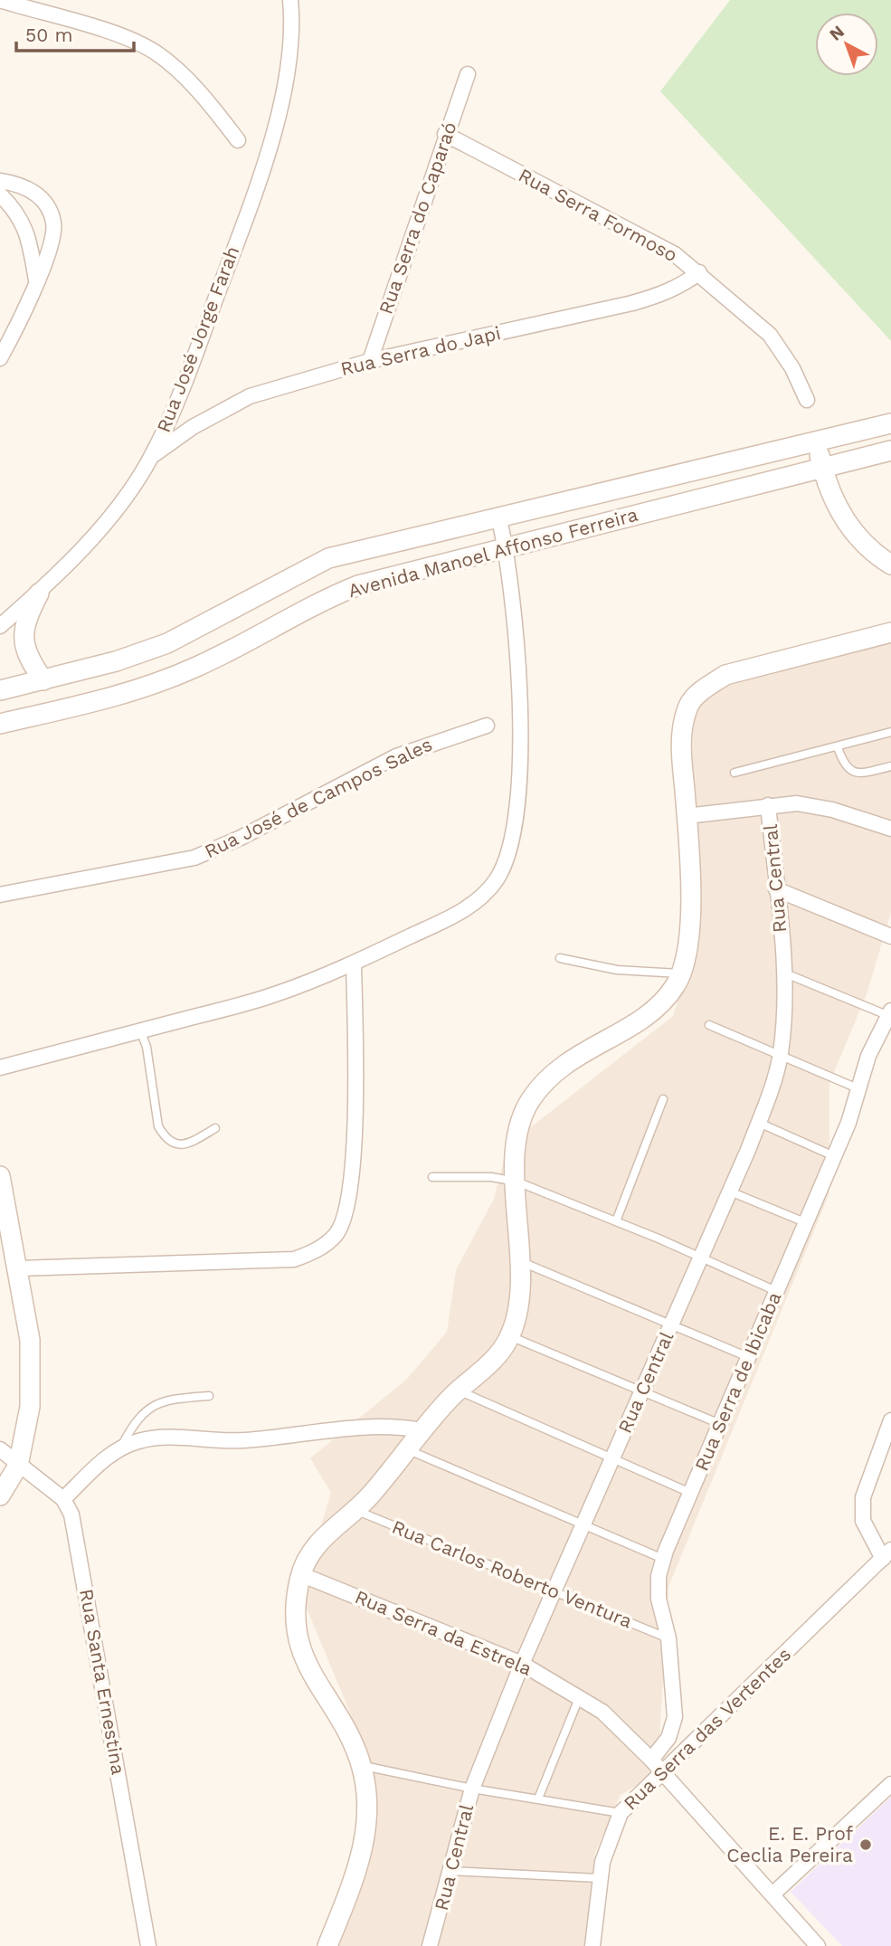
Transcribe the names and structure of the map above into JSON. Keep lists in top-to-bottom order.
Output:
{
  "streets": {
    "main road": ["Avenida Manoel Affonso Ferreira"],
    "street": [
      "Rua Serra Formoso",
      "Rua Serra do Caparaó",
      "Rua José Jorge Farah",
      "Rua Serra do Japi",
      "Rua José de Campos Sales",
      "Rua Central",
      "Rua Serra de Ibicaba",
      "Rua Serra da Estrela",
      "Rua Santa Ernestina",
      "Rua Serra das Vertentes"
    ],
    "lane": ["Rua Carlos Roberto Ventura"]
  },
  "crossings": [
    ["Rua Serra Formoso", "Rua Serra do Caparaó"],
    ["Rua Serra Formoso", "Rua Serra do Japi"],
    ["Rua Serra do Caparaó", "Rua Serra do Japi"],
    ["Rua José Jorge Farah", "Rua Serra do Japi"],
    ["Rua Central", "Rua Carlos Roberto Ventura"],
    ["Rua Central", "Rua Serra da Estrela"],
    ["Rua Serra de Ibicaba", "Rua Carlos Roberto Ventura"],
    ["Rua Serra de Ibicaba", "Rua Serra da Estrela"],
    ["Rua Serra da Estrela", "Rua Serra das Vertentes"]
  ],
  "places": ["E. E. Prof Ceclia Pereira"],
  "scale_bar": "50 m",
  "north": "top left"
}
